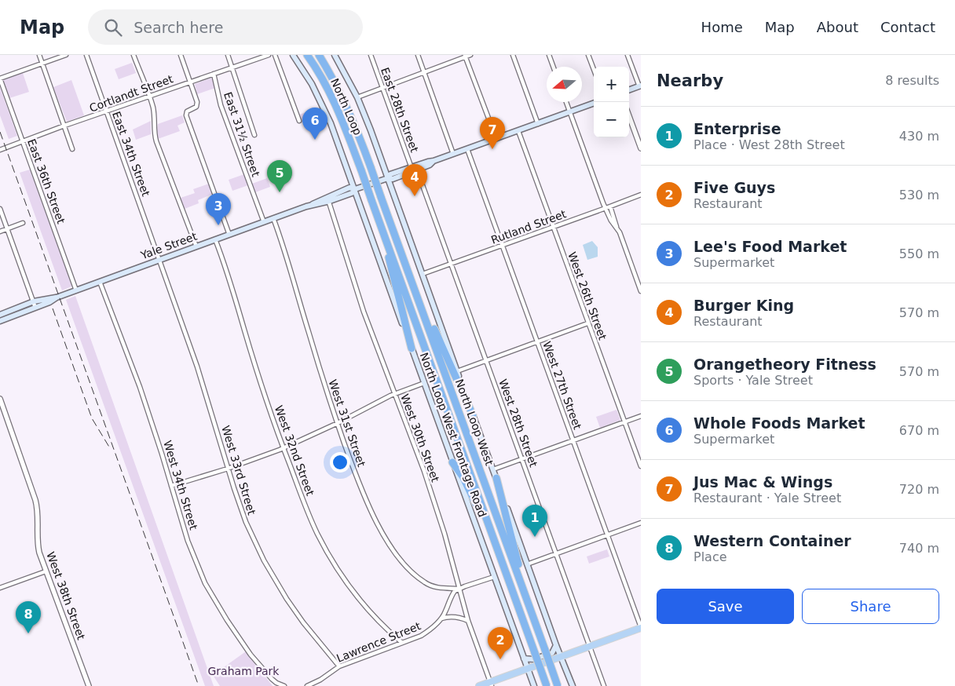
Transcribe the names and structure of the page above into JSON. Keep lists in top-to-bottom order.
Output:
{
  "streets": {
    "highway": ["North Loop", "North Loop West"],
    "main road": ["Yale Street", "North Loop West Frontage Road"],
    "street": [
      "Cortlandt Street",
      "East 28th Street",
      "East 31½ Street",
      "East 34th Street",
      "East 36th Street",
      "Rutland Street",
      "West 26th Street",
      "West 27th Street",
      "West 31st Street",
      "West 28th Street",
      "West 30th Street",
      "West 32nd Street",
      "West 33rd Street",
      "West 34th Street",
      "West 38th Street",
      "Lawrence Street"
    ]
  },
  "crossings": [
    ["Cortlandt Street", "East 31½ Street"],
    ["Cortlandt Street", "East 34th Street"],
    ["Cortlandt Street", "East 36th Street"],
    ["North Loop", "North Loop West"],
    ["East 28th Street", "Yale Street"],
    ["East 28th Street", "West 28th Street"],
    ["East 31½ Street", "Yale Street"],
    ["East 34th Street", "Yale Street"],
    ["East 34th Street", "West 33rd Street"],
    ["East 36th Street", "Yale Street"],
    ["Rutland Street", "West 26th Street"],
    ["Rutland Street", "West 27th Street"],
    ["Rutland Street", "West 28th Street"],
    ["Yale Street", "West 26th Street"],
    ["Yale Street", "West 27th Street"],
    ["Yale Street", "West 31st Street"],
    ["Yale Street", "West 28th Street"],
    ["Yale Street", "North Loop West Frontage Road"],
    ["Yale Street", "West 30th Street"],
    ["Yale Street", "West 32nd Street"],
    ["Yale Street", "West 33rd Street"],
    ["Yale Street", "West 34th Street"],
    ["West 31st Street", "West 30th Street"],
    ["West 31st Street", "Lawrence Street"],
    ["West 30th Street", "Lawrence Street"],
    ["West 32nd Street", "Lawrence Street"],
    ["West 33rd Street", "Lawrence Street"]
  ],
  "parks": ["Graham Park"],
  "north": "left",
  "page": {
    "header": "Map",
    "search": "Search here",
    "nav": [
      "Home",
      "Map",
      "About",
      "Contact"
    ],
    "heading": ["Nearby", "8 results"],
    "map_buttons": ["+", "−"],
    "list": [
      {
        "mark": "1",
        "name": "Enterprise",
        "note": "Place · West 28th Street",
        "value": "430 m"
      },
      {
        "mark": "2",
        "name": "Five Guys",
        "note": "Restaurant",
        "value": "530 m"
      },
      {
        "mark": "3",
        "name": "Lee's Food Market",
        "note": "Supermarket",
        "value": "550 m"
      },
      {
        "mark": "4",
        "name": "Burger King",
        "note": "Restaurant",
        "value": "570 m"
      },
      {
        "mark": "5",
        "name": "Orangetheory Fitness",
        "note": "Sports · Yale Street",
        "value": "570 m"
      },
      {
        "mark": "6",
        "name": "Whole Foods Market",
        "note": "Supermarket",
        "value": "670 m"
      },
      {
        "mark": "7",
        "name": "Jus Mac & Wings",
        "note": "Restaurant · Yale Street",
        "value": "720 m"
      },
      {
        "mark": "8",
        "name": "Western Container",
        "note": "Place",
        "value": "740 m"
      }
    ],
    "pins": [
      "6",
      "7",
      "5",
      "4",
      "3",
      "1",
      "8",
      "2"
    ],
    "buttons": ["Save", "Share"]
  }
}
